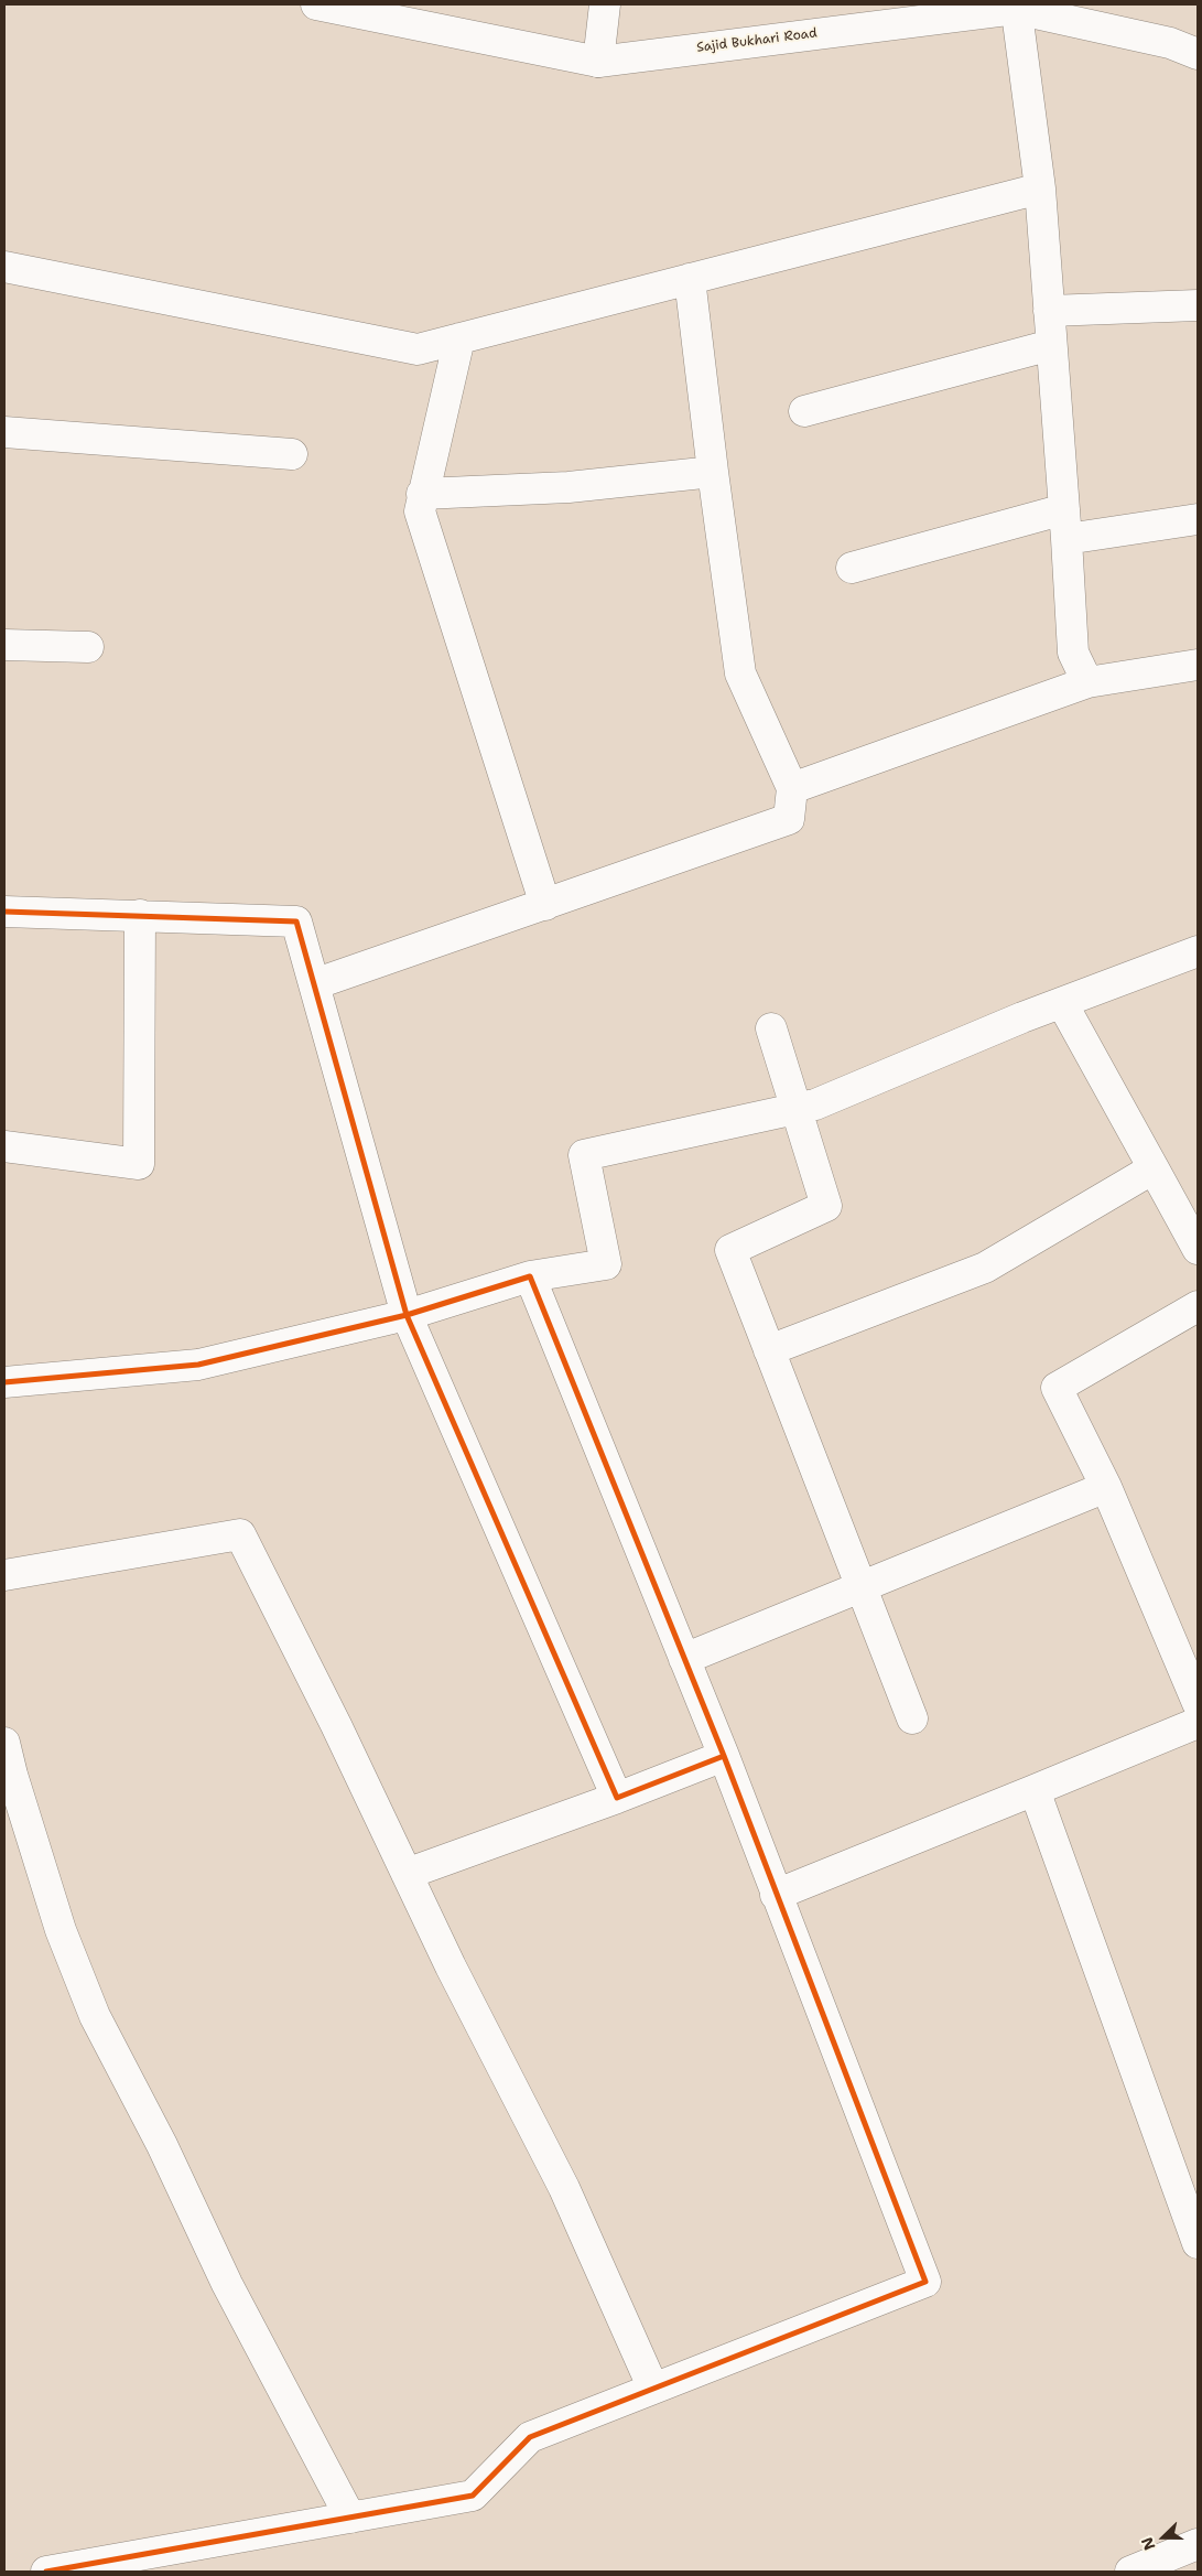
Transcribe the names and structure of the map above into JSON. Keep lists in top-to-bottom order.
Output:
{
  "streets": {
    "street": ["Sajid Bukhari Road"]
  },
  "north": "left"
}
